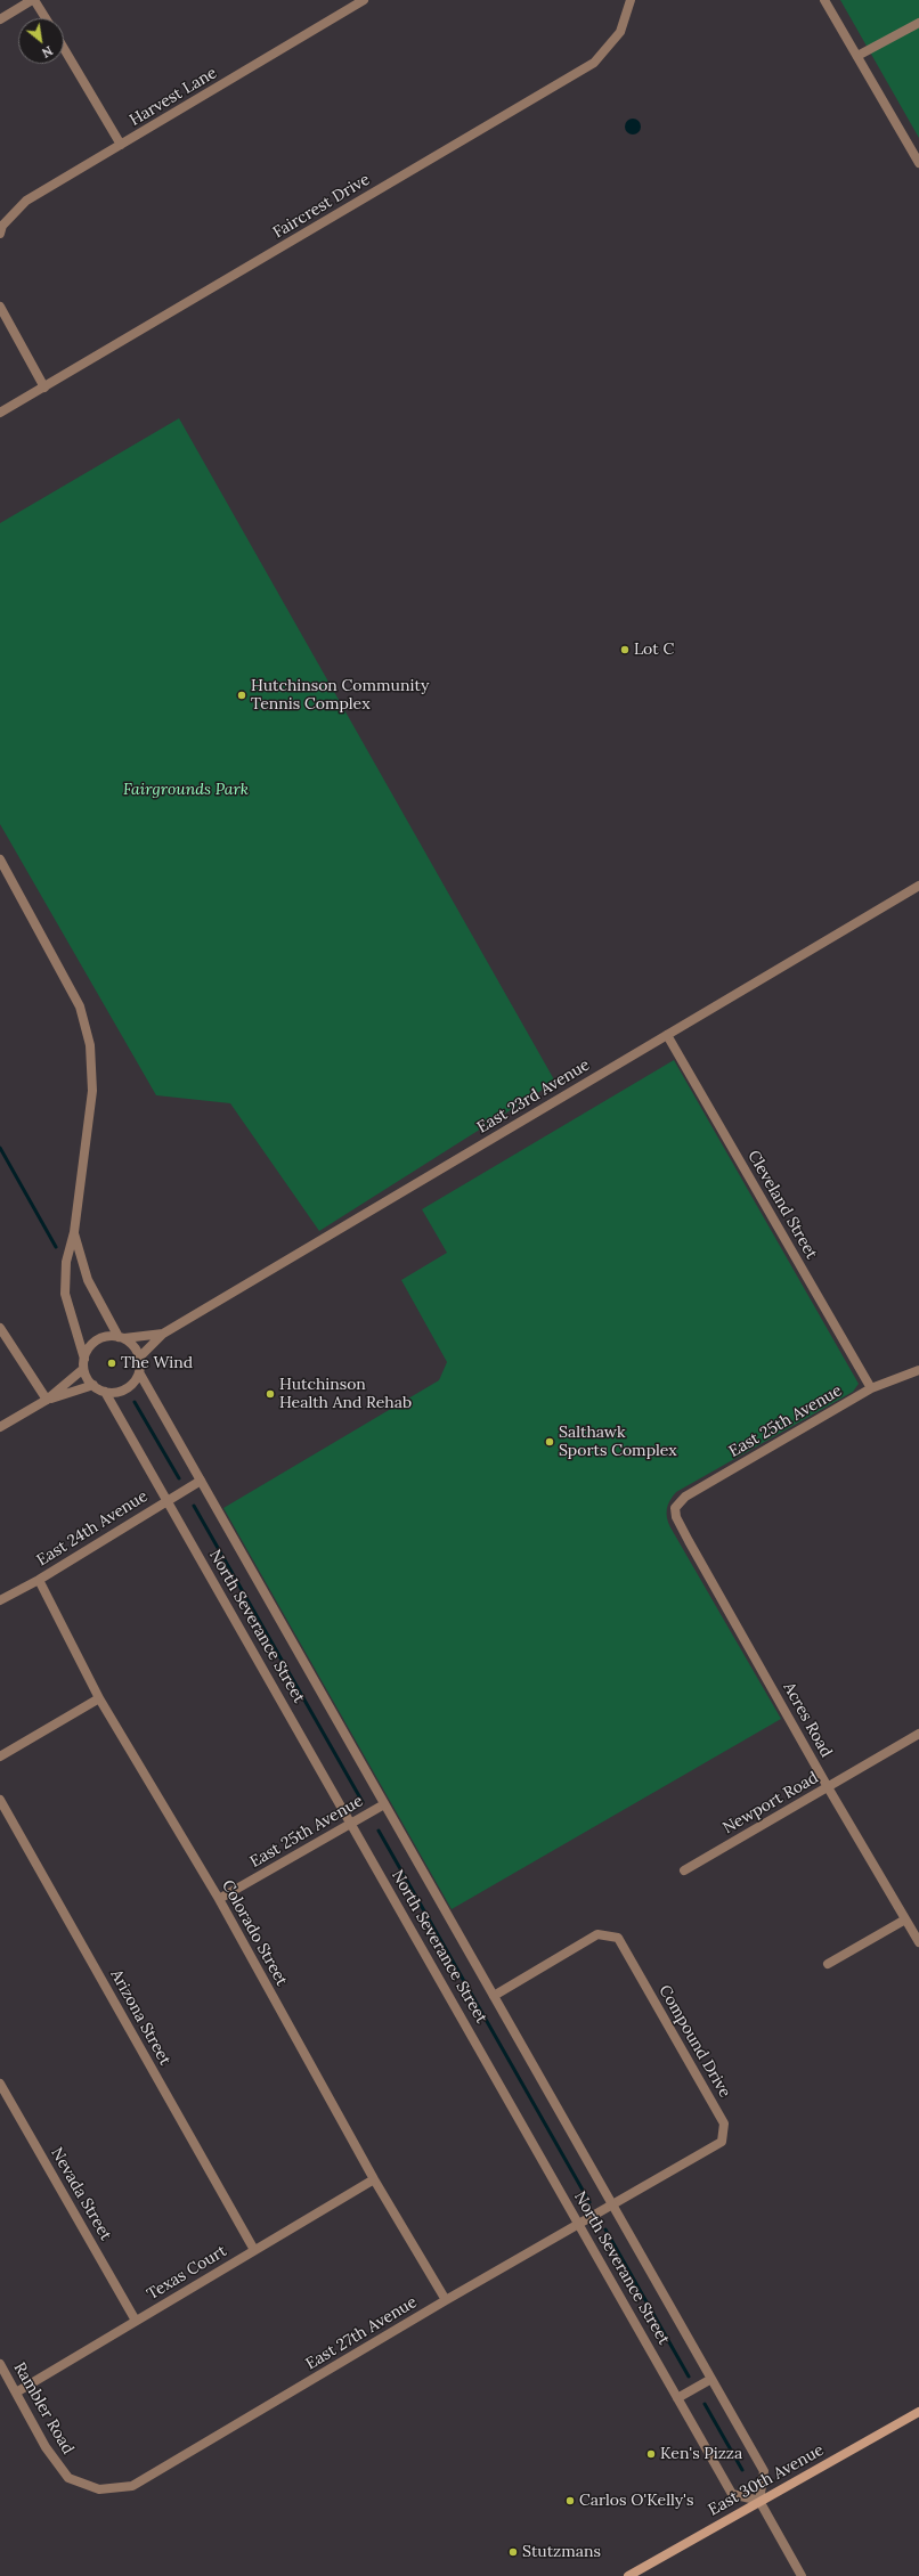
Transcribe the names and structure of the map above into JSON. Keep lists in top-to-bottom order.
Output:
{
  "streets": {
    "main road": ["East 30th Avenue"],
    "street": [
      "Harvest Lane",
      "Faircrest Drive",
      "East 23rd Avenue",
      "Cleveland Street",
      "East 25th Avenue",
      "East 24th Avenue",
      "North Severance Street",
      "Acres Road",
      "Newport Road",
      "Colorado Street",
      "Arizona Street",
      "Compound Drive",
      "Nevada Street",
      "Texas Court",
      "East 27th Avenue",
      "Rambler Road"
    ]
  },
  "crossings": [
    ["East 23rd Avenue", "Cleveland Street"],
    ["East 23rd Avenue", "North Severance Street"],
    ["Cleveland Street", "East 25th Avenue"],
    ["East 25th Avenue", "North Severance Street"],
    ["East 25th Avenue", "Acres Road"],
    ["East 25th Avenue", "Colorado Street"],
    ["East 24th Avenue", "North Severance Street"],
    ["East 24th Avenue", "Colorado Street"],
    ["North Severance Street", "Compound Drive"],
    ["North Severance Street", "East 27th Avenue"],
    ["North Severance Street", "East 30th Avenue"],
    ["Acres Road", "Newport Road"],
    ["Colorado Street", "Texas Court"],
    ["Colorado Street", "East 27th Avenue"],
    ["Arizona Street", "Texas Court"],
    ["Compound Drive", "East 27th Avenue"],
    ["Nevada Street", "Texas Court"],
    ["Texas Court", "Rambler Road"],
    ["East 27th Avenue", "Rambler Road"]
  ],
  "parks": ["Fairgrounds Park"],
  "places": [
    "Lot C",
    "Hutchinson Community Tennis Complex",
    "The Wind",
    "Hutchinson Health And Rehab",
    "Salthawk Sports Complex",
    "Ken's Pizza",
    "Carlos O'Kelly's",
    "Stutzmans"
  ],
  "north": "bottom right"
}
